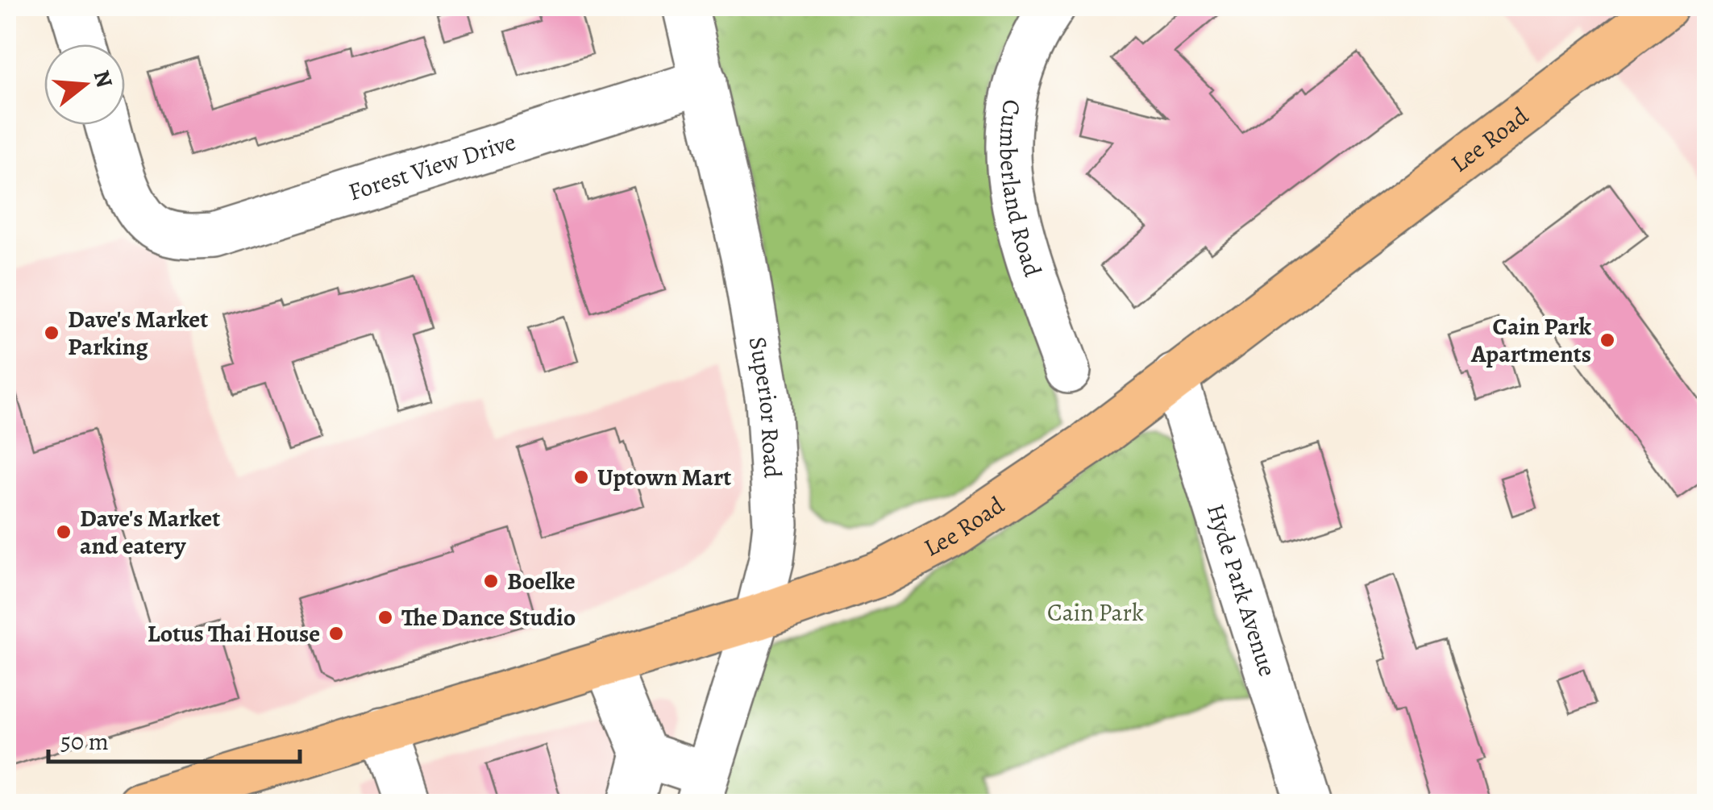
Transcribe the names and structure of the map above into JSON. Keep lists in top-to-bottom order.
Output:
{
  "streets": {
    "main road": ["Lee Road"],
    "street": [
      "Forest View Drive",
      "Cumberland Road",
      "Superior Road",
      "Hyde Park Avenue"
    ]
  },
  "crossings": [
    ["Lee Road", "Superior Road"],
    ["Lee Road", "Hyde Park Avenue"],
    ["Forest View Drive", "Superior Road"]
  ],
  "parks": ["Cain Park"],
  "places": [
    "Dave's Market Parking",
    "Cain Park Apartments",
    "Uptown Mart",
    "Dave's Market and eatery",
    "Boelke",
    "The Dance Studio",
    "Lotus Thai House"
  ],
  "scale_bar": "50 m",
  "north": "right"
}
